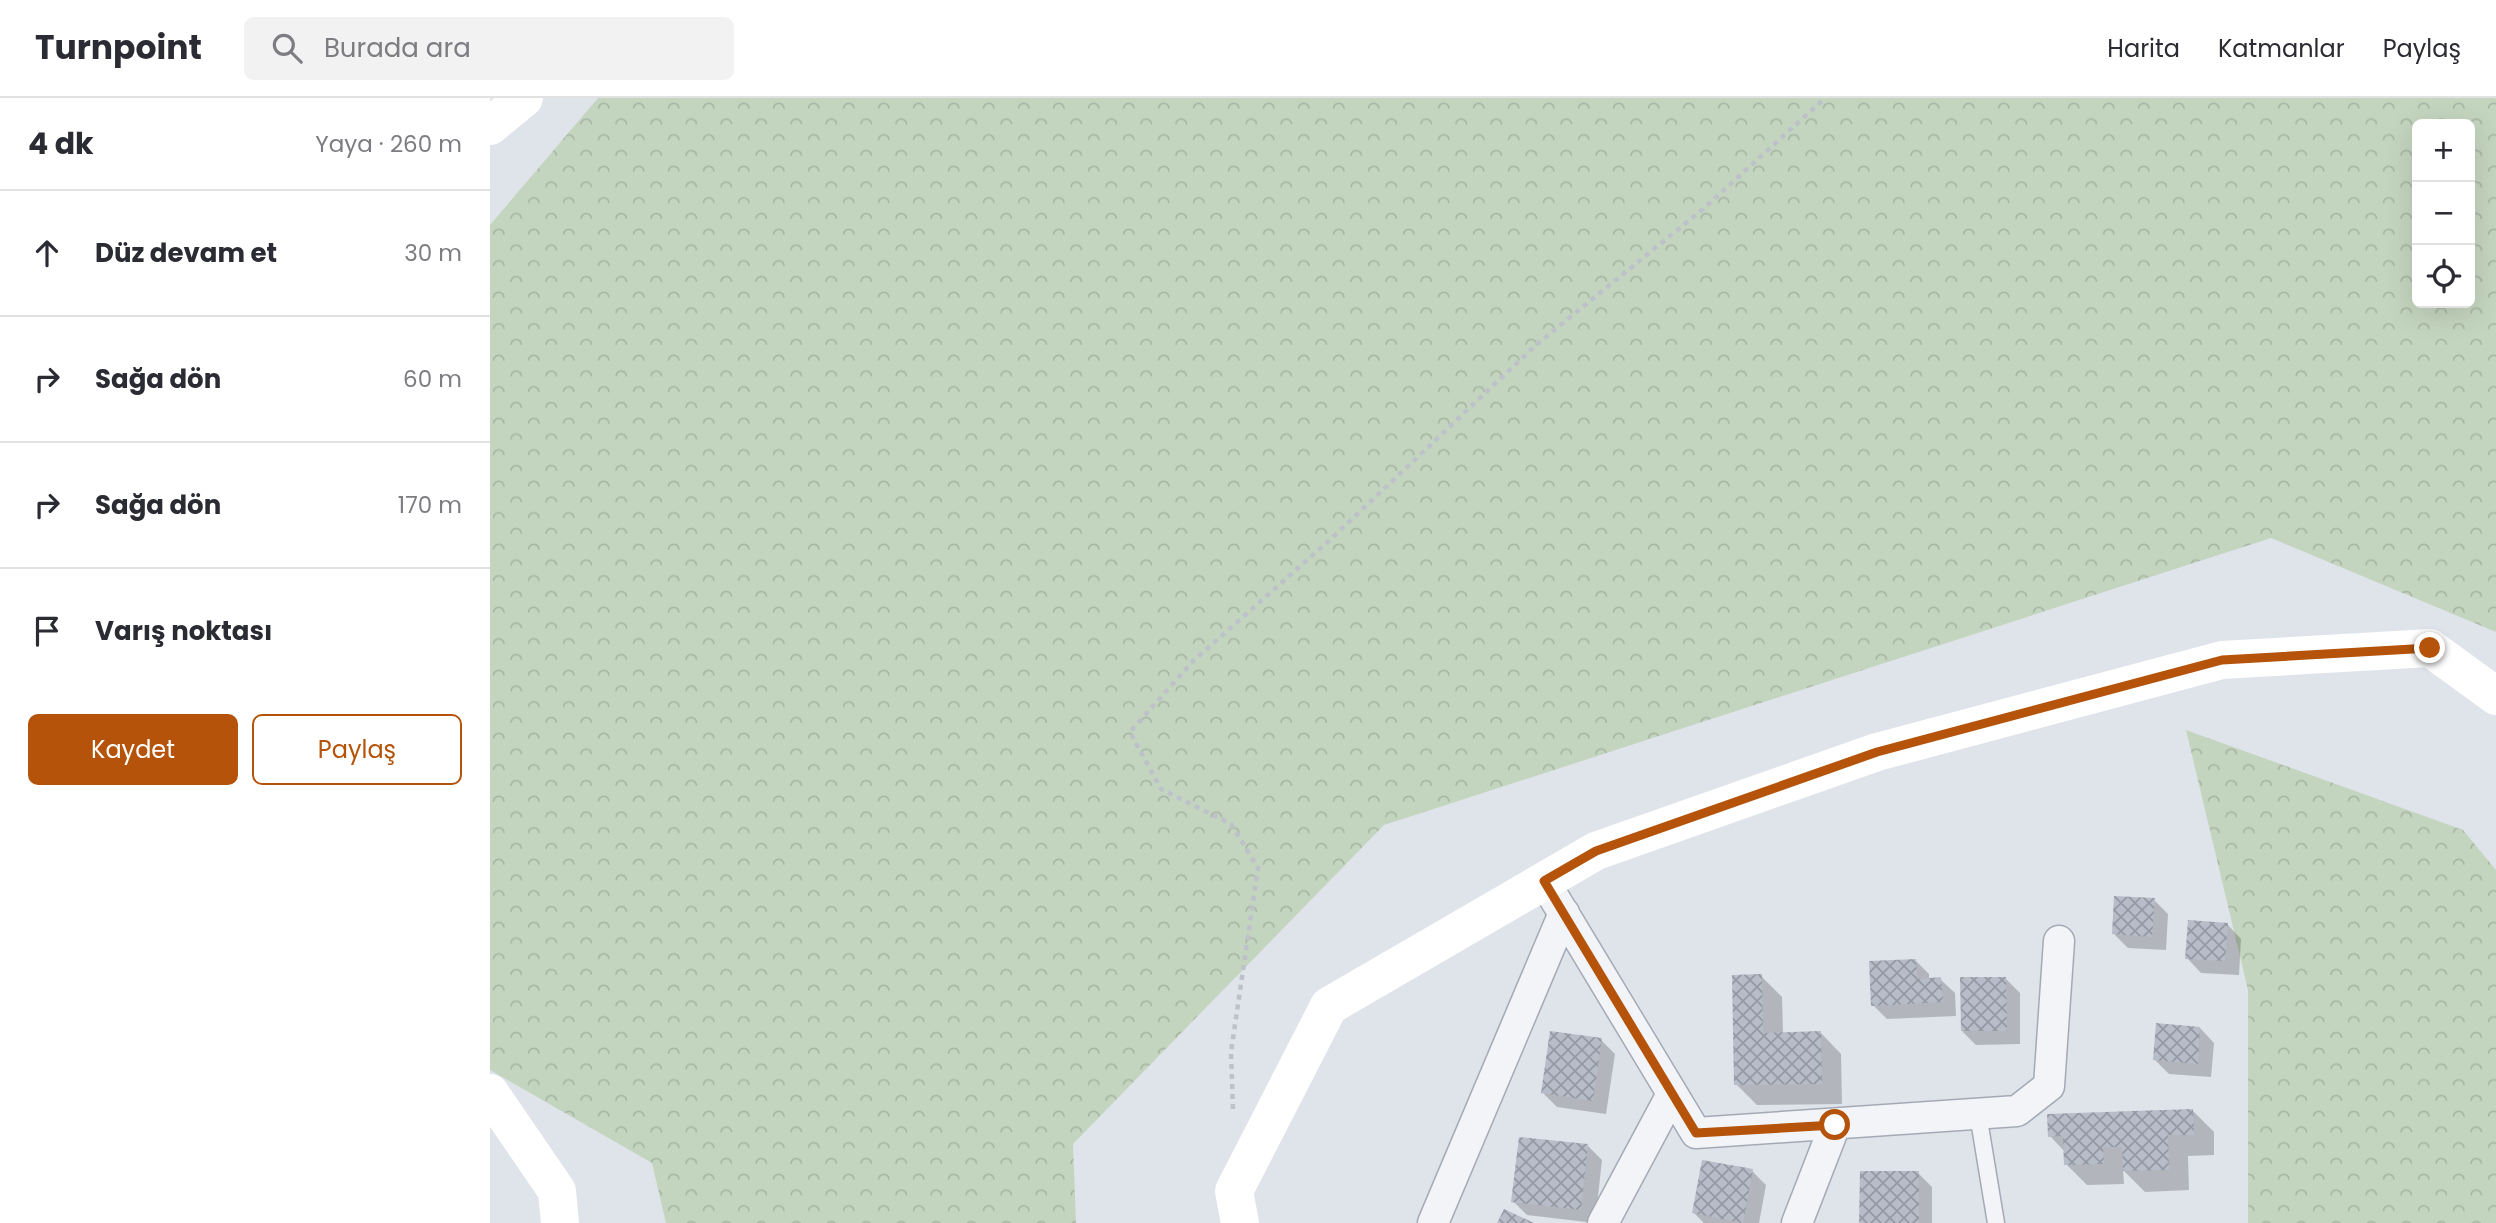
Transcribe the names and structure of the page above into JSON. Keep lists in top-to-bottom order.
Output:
{
  "page": {
    "header": "Turnpoint",
    "search": "Burada ara",
    "nav": ["Harita", "Katmanlar", "Paylaş"],
    "heading": ["4 dk", "Yaya · 260 m"],
    "map_buttons": ["+", "−"],
    "list": [
      ["Düz devam et", "30 m"],
      ["Sağa dön", "60 m"],
      ["Sağa dön", "170 m"],
      "Varış noktası"
    ],
    "buttons": ["Kaydet", "Paylaş"]
  }
}
